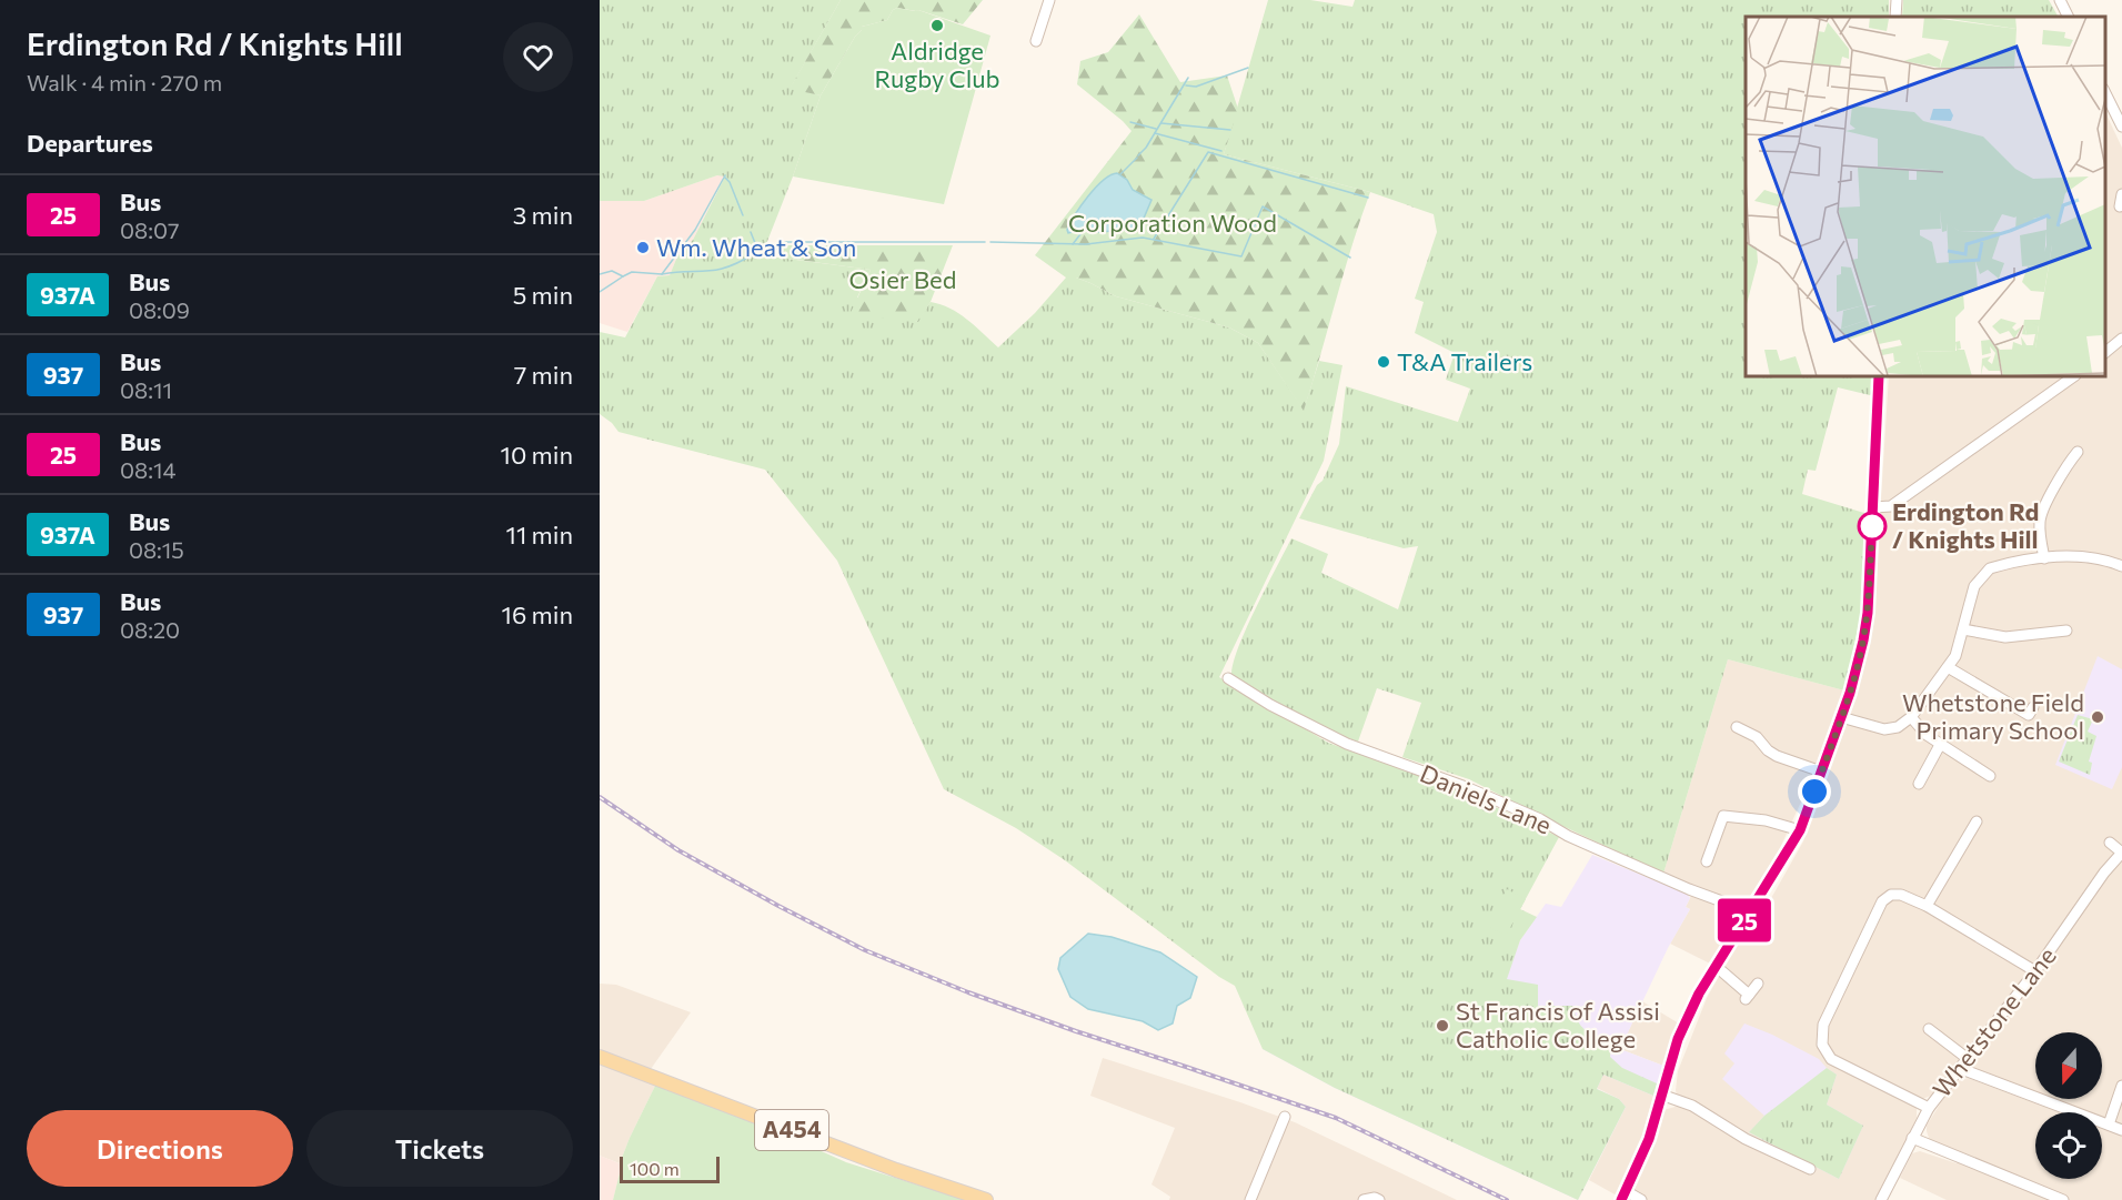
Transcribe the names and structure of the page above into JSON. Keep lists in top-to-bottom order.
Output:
{
  "streets": {
    "main road": ["A454"],
    "street": ["Daniels Lane", "Whetstone Lane"]
  },
  "parks": ["Corporation Wood", "Osier Bed"],
  "places": [
    "Aldridge Rugby Club",
    "Wm. Wheat & Son",
    "T&A Trailers",
    "Erdington Rd / Knights Hill",
    "Whetstone Field Primary School",
    "St Francis of Assisi Catholic College"
  ],
  "lines": ["bus line 25"],
  "scale_bar": "100 m",
  "north": "bottom",
  "page": {
    "heading": [
      ["Erdington Rd / Knights Hill", "Walk · 4 min · 270 m"],
      "Departures"
    ],
    "on_map": "25",
    "list": [
      {
        "mark": "25",
        "name": "Bus",
        "note": "08:07",
        "value": "3 min"
      },
      {
        "mark": "937A",
        "name": "Bus",
        "note": "08:09",
        "value": "5 min"
      },
      {
        "mark": "937",
        "name": "Bus",
        "note": "08:11",
        "value": "7 min"
      },
      {
        "mark": "25",
        "name": "Bus",
        "note": "08:14",
        "value": "10 min"
      },
      {
        "mark": "937A",
        "name": "Bus",
        "note": "08:15",
        "value": "11 min"
      },
      {
        "mark": "937",
        "name": "Bus",
        "note": "08:20",
        "value": "16 min"
      }
    ],
    "buttons": ["Directions", "Tickets"],
    "scale": "100 m"
  }
}
